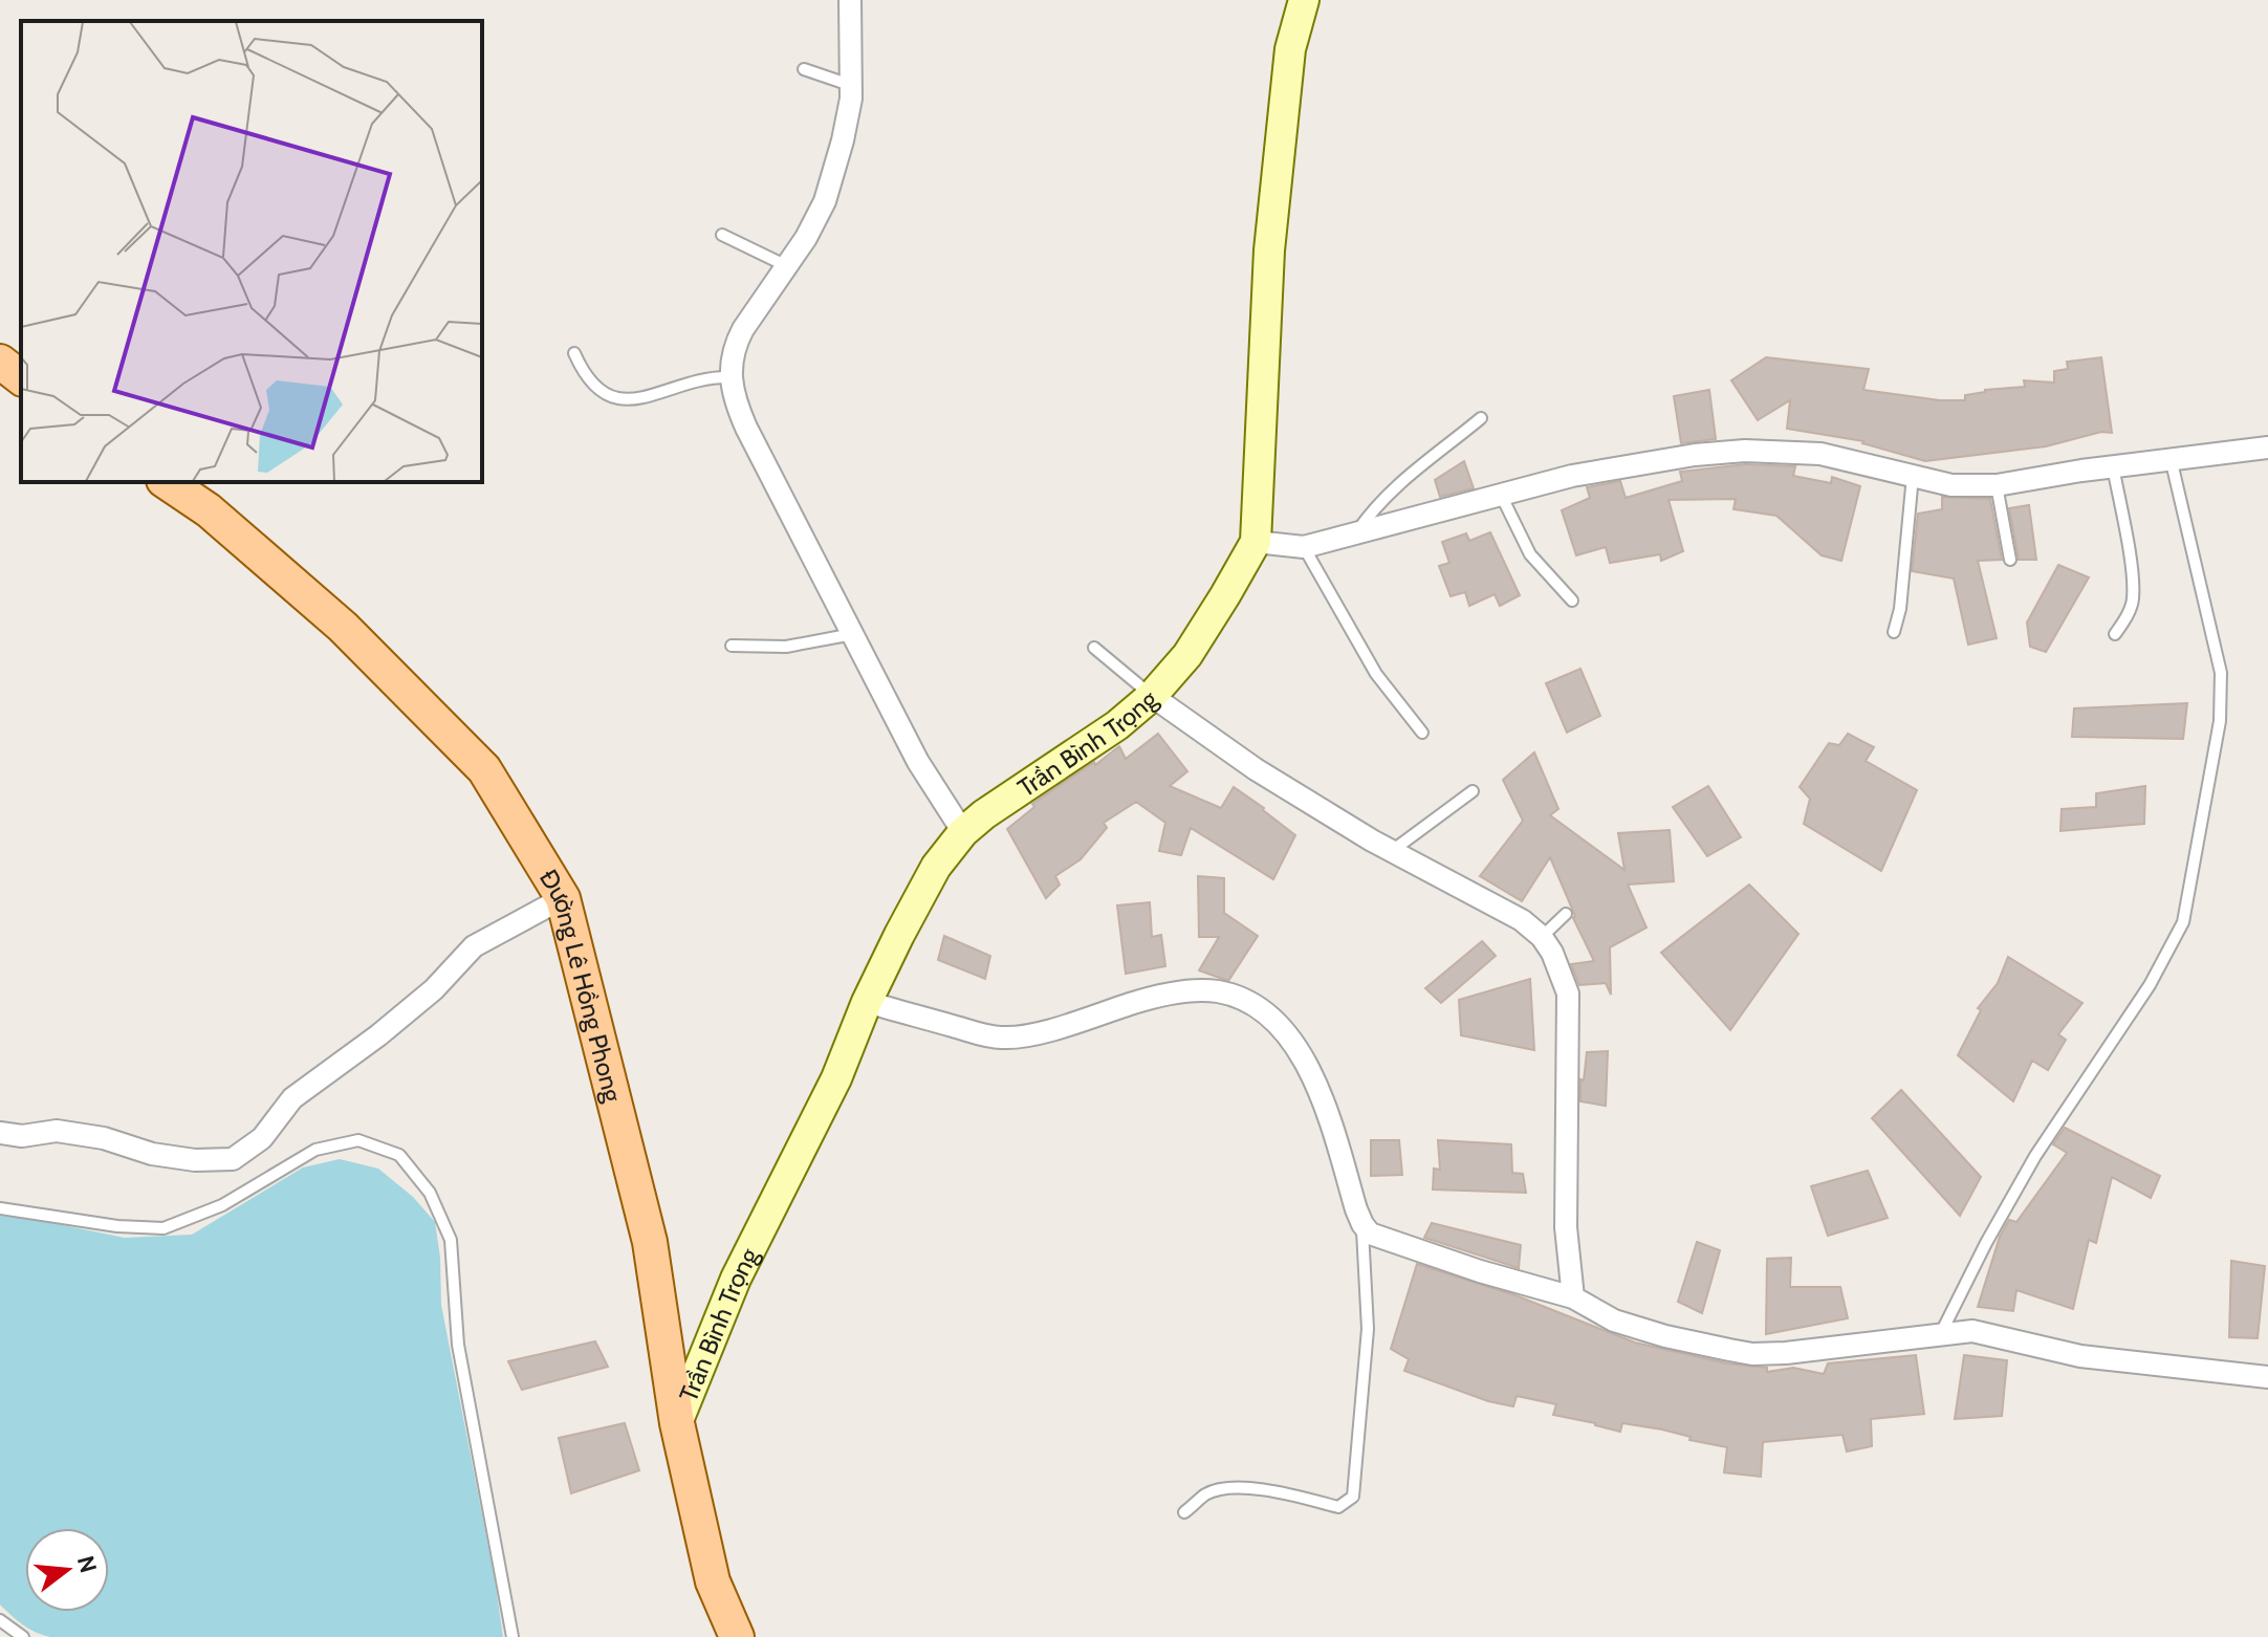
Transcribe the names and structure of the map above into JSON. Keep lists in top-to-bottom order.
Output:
{
  "streets": {
    "main road": ["Đường Lê Hồng Phong"],
    "street": ["Trần Bình Trọng"]
  },
  "crossings": [
    ["Trần Bình Trọng", "Đường Lê Hồng Phong"]
  ],
  "north": "right"
}
